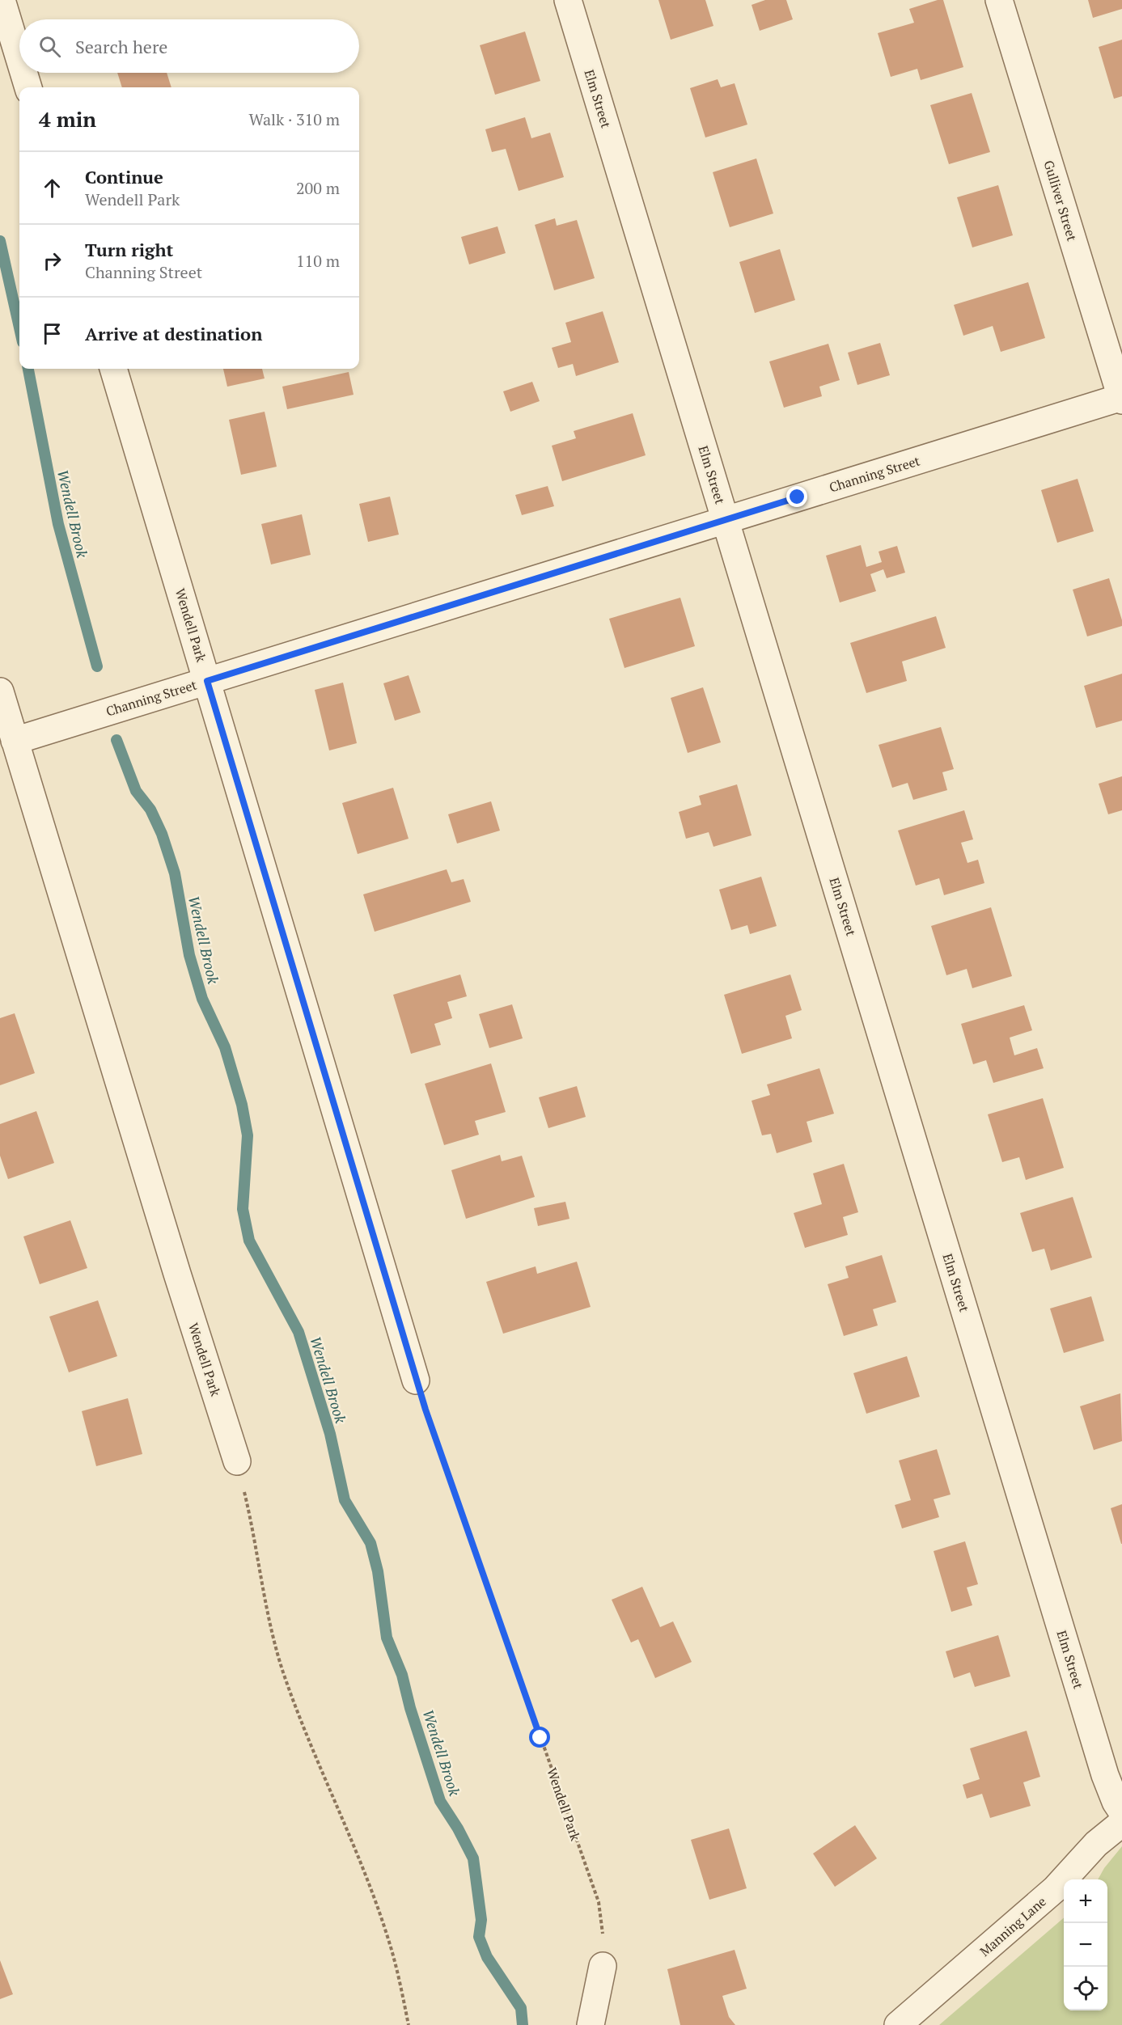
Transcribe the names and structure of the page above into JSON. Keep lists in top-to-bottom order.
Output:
{
  "streets": {
    "street": [
      "Elm Street",
      "Gulliver Street",
      "Channing Street",
      "Wendell Park",
      "Manning Lane"
    ]
  },
  "crossings": [
    ["Elm Street", "Channing Street"],
    ["Gulliver Street", "Channing Street"],
    ["Channing Street", "Wendell Park"]
  ],
  "water": ["Wendell Brook"],
  "page": {
    "search": "Search here",
    "heading": ["4 min", "Walk · 310 m"],
    "list": [
      ["Continue", "Wendell Park", "200 m"],
      ["Turn right", "Channing Street", "110 m"],
      "Arrive at destination"
    ],
    "map_buttons": ["+", "−"]
  }
}
